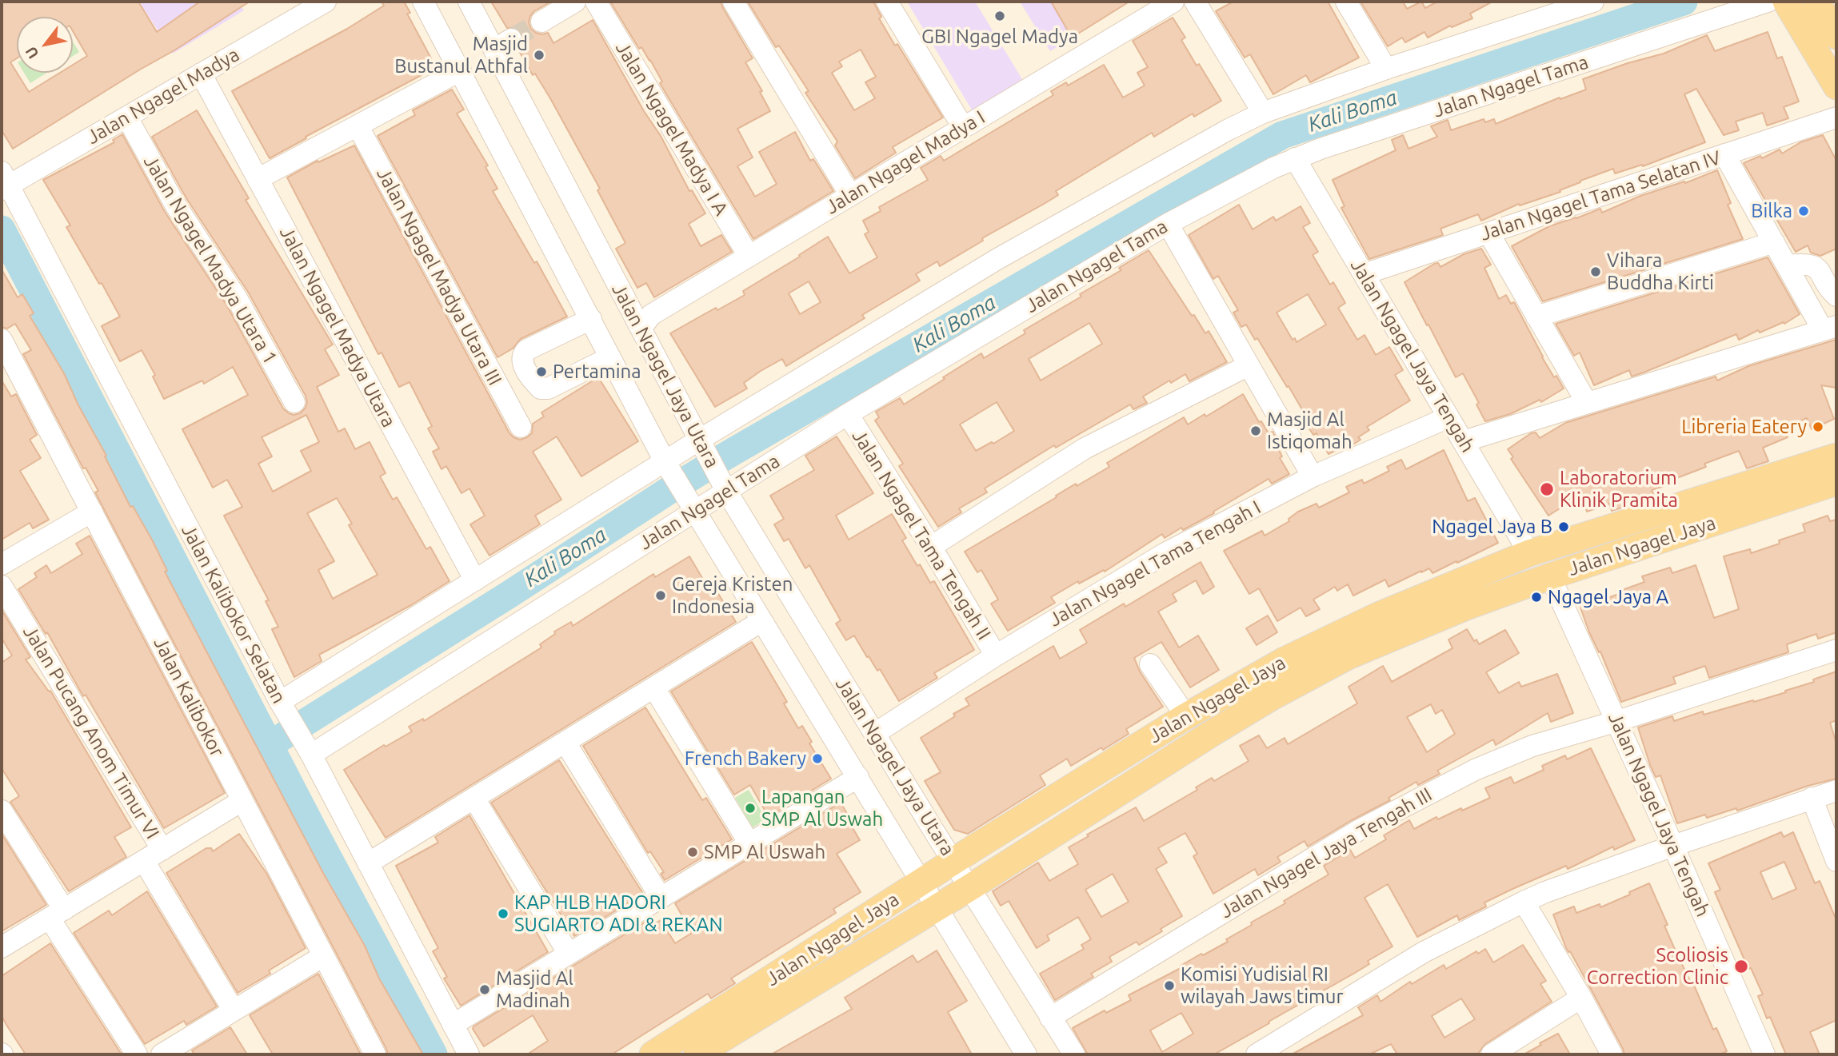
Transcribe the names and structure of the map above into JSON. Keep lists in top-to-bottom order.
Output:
{
  "streets": {
    "main road": ["Jalan Ngagel Jaya"],
    "street": [
      "Jalan Ngagel Tama",
      "Jalan Ngagel Madya",
      "Jalan Ngagel Madya I A",
      "Jalan Ngagel Madya I",
      "Jalan Ngagel Tama Selatan IV",
      "Jalan Ngagel Madya Utara 1",
      "Jalan Ngagel Madya Utara III",
      "Jalan Ngagel Madya Utara",
      "Jalan Ngagel Jaya Tengah",
      "Jalan Ngagel Jaya Utara",
      "Jalan Ngagel Tama Tengah II",
      "Jalan Ngagel Tama Tengah I",
      "Jalan Kalibokor Selatan",
      "Jalan Kalibokor",
      "Jalan Pucang Anom Timur VI",
      "Jalan Ngagel Jaya Tengah III"
    ]
  },
  "crossings": [
    ["Jalan Ngagel Tama", "Jalan Ngagel Jaya Tengah"],
    ["Jalan Ngagel Tama", "Jalan Ngagel Jaya Utara"],
    ["Jalan Ngagel Tama", "Jalan Ngagel Tama Tengah II"],
    ["Jalan Ngagel Tama", "Jalan Kalibokor Selatan"],
    ["Jalan Ngagel Madya", "Jalan Ngagel Madya Utara 1"],
    ["Jalan Ngagel Madya", "Jalan Ngagel Madya Utara"],
    ["Jalan Ngagel Madya", "Jalan Kalibokor Selatan"],
    ["Jalan Ngagel Madya I A", "Jalan Ngagel Madya I"],
    ["Jalan Ngagel Madya I", "Jalan Ngagel Jaya Utara"],
    ["Jalan Ngagel Tama Selatan IV", "Jalan Ngagel Jaya Tengah"],
    ["Jalan Ngagel Jaya Tengah", "Jalan Ngagel Jaya"],
    ["Jalan Ngagel Jaya Tengah", "Jalan Ngagel Tama Tengah I"],
    ["Jalan Ngagel Jaya Tengah", "Jalan Ngagel Jaya Tengah III"],
    ["Jalan Ngagel Jaya Utara", "Jalan Ngagel Jaya"],
    ["Jalan Ngagel Jaya Utara", "Jalan Ngagel Tama Tengah I"],
    ["Jalan Ngagel Jaya Utara", "Jalan Ngagel Jaya Tengah III"],
    ["Jalan Ngagel Tama Tengah II", "Jalan Ngagel Tama Tengah I"]
  ],
  "water": ["Kali Boma"],
  "places": [
    "GBI Ngagel Madya",
    "Masjid Bustanul Athfal",
    "Bilka",
    "Vihara Buddha Kirti",
    "Pertamina",
    "Libreria Eatery",
    "Masjid Al Istiqomah",
    "Laboratorium Klinik Pramita",
    "Ngagel Jaya B",
    "Gereja Kristen Indonesia",
    "Ngagel Jaya A",
    "French Bakery",
    "Lapangan SMP Al Uswah",
    "SMP Al Uswah",
    "KAP HLB HADORI SUGIARTO ADI & REKAN",
    "Scoliosis Correction Clinic",
    "Komisi Yudisial RI wilayah Jaws timur",
    "Masjid Al Madinah"
  ],
  "north": "bottom left"
}
